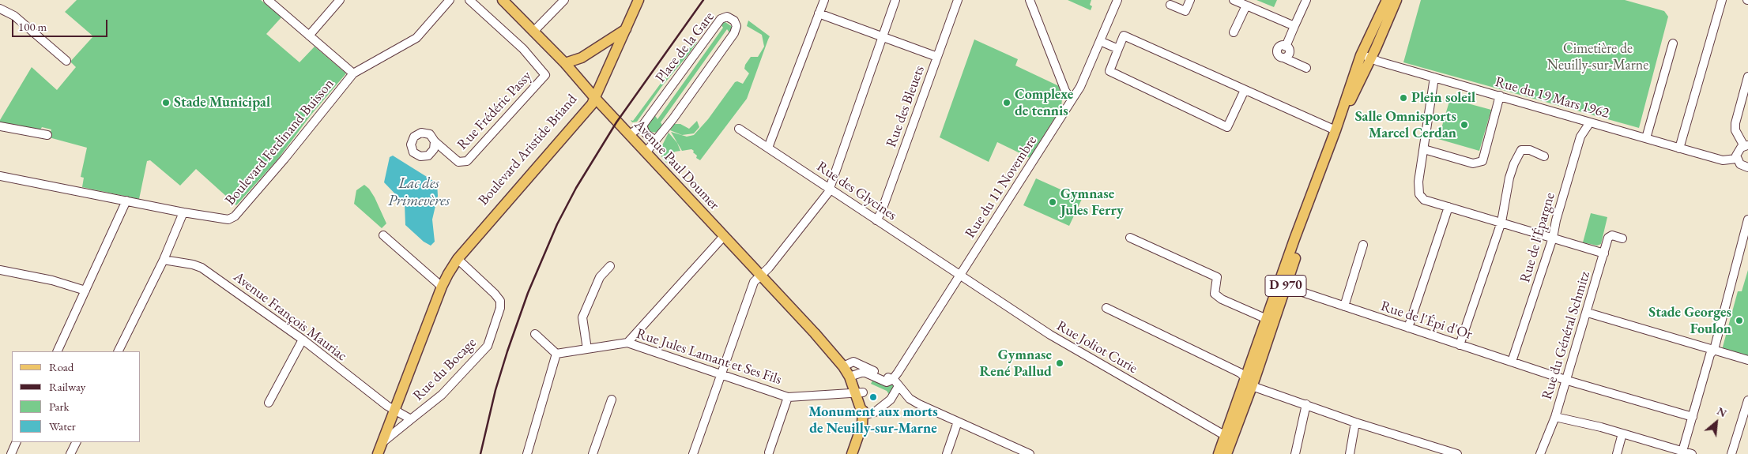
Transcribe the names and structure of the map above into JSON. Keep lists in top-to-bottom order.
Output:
{
  "streets": {
    "main road": ["Boulevard Aristide Briand", "Avenue Paul Doumer", "D 970"],
    "street": [
      "Place de la Gare",
      "Rue du 19 Mars 1962",
      "Rue des Bleuets",
      "Rue Frédéric Passy",
      "Boulevard Ferdinand Buisson",
      "Rue du 11 Novembre",
      "Rue des Glycines",
      "Rue de l'Épargne",
      "Avenue François Mauriac",
      "Rue de l'Épi d'Or",
      "Rue du Général Schmitz",
      "Rue Joliot Curie",
      "Rue Jules Lamant et Ses Fils",
      "Rue du Bocage"
    ]
  },
  "crossings": [
    ["Place de la Gare", "Avenue Paul Doumer"],
    ["Rue du 19 Mars 1962", "Rue de l'Épargne"],
    ["Rue du 19 Mars 1962", "D 970"],
    ["Rue des Bleuets", "Rue des Glycines"],
    ["Boulevard Aristide Briand", "Avenue Paul Doumer"],
    ["Boulevard Aristide Briand", "Avenue François Mauriac"],
    ["Boulevard Aristide Briand", "Rue du Bocage"],
    ["Avenue Paul Doumer", "Rue Jules Lamant et Ses Fils"],
    ["Rue du 11 Novembre", "Rue des Glycines"],
    ["Rue du 11 Novembre", "Rue Joliot Curie"],
    ["Rue des Glycines", "Rue Joliot Curie"],
    ["Rue de l'Épargne", "Rue de l'Épi d'Or"],
    ["D 970", "Rue de l'Épi d'Or"],
    ["D 970", "Rue Joliot Curie"],
    ["Avenue François Mauriac", "Rue du Bocage"],
    ["Rue de l'Épi d'Or", "Rue du Général Schmitz"]
  ],
  "water": ["Lac des Primevères"],
  "parks": ["Cimetière de Neuilly-sur-Marne"],
  "places": [
    "Plein soleil",
    "Stade Municipal",
    "Complexe de tennis",
    "Salle Omnisports Marcel Cerdan",
    "Gymnase Jules Ferry",
    "Stade Georges Foulon",
    "Gymnase René Pallud",
    "Monument aux morts de Neuilly-sur-Marne"
  ],
  "legend": [
    "Road",
    "Railway",
    "Park",
    "Water"
  ],
  "scale_bar": "100 m",
  "north": "top right"
}
